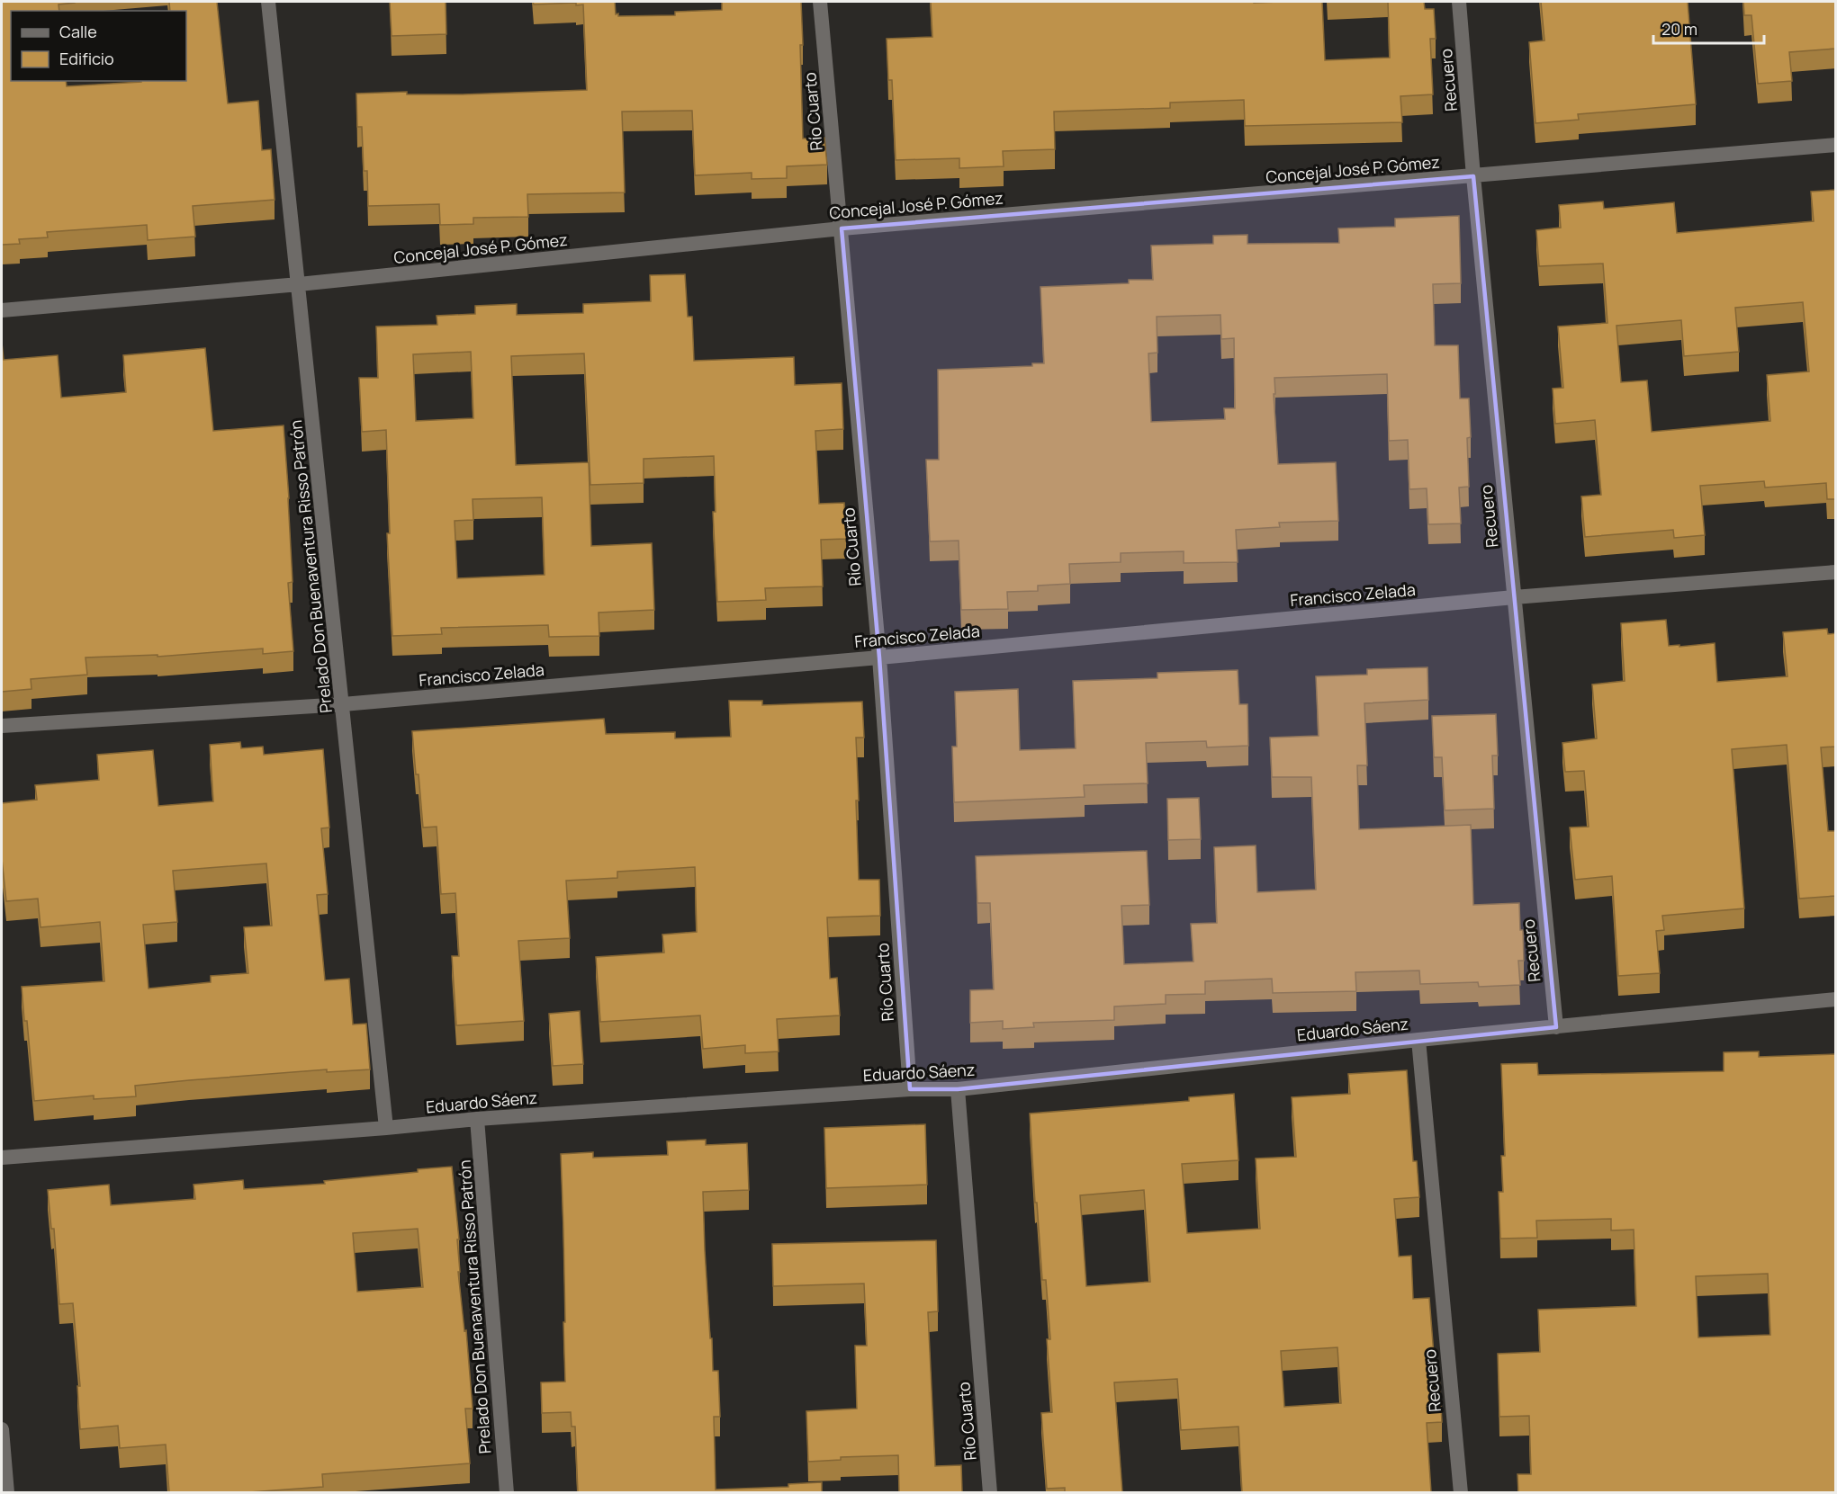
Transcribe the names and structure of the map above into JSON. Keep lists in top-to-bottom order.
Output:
{
  "streets": {
    "street": [
      "Recuero",
      "Río Cuarto",
      "Concejal José P. Gómez",
      "Prelado Don Buenaventura Risso Patrón",
      "Francisco Zelada",
      "Eduardo Sáenz"
    ]
  },
  "crossings": [
    ["Recuero", "Concejal José P. Gómez"],
    ["Recuero", "Francisco Zelada"],
    ["Recuero", "Eduardo Sáenz"],
    ["Río Cuarto", "Concejal José P. Gómez"],
    ["Río Cuarto", "Francisco Zelada"],
    ["Río Cuarto", "Eduardo Sáenz"],
    ["Concejal José P. Gómez", "Prelado Don Buenaventura Risso Patrón"],
    ["Prelado Don Buenaventura Risso Patrón", "Francisco Zelada"],
    ["Prelado Don Buenaventura Risso Patrón", "Eduardo Sáenz"]
  ],
  "legend": ["Calle", "Edificio"],
  "scale_bar": "20 m"
}
